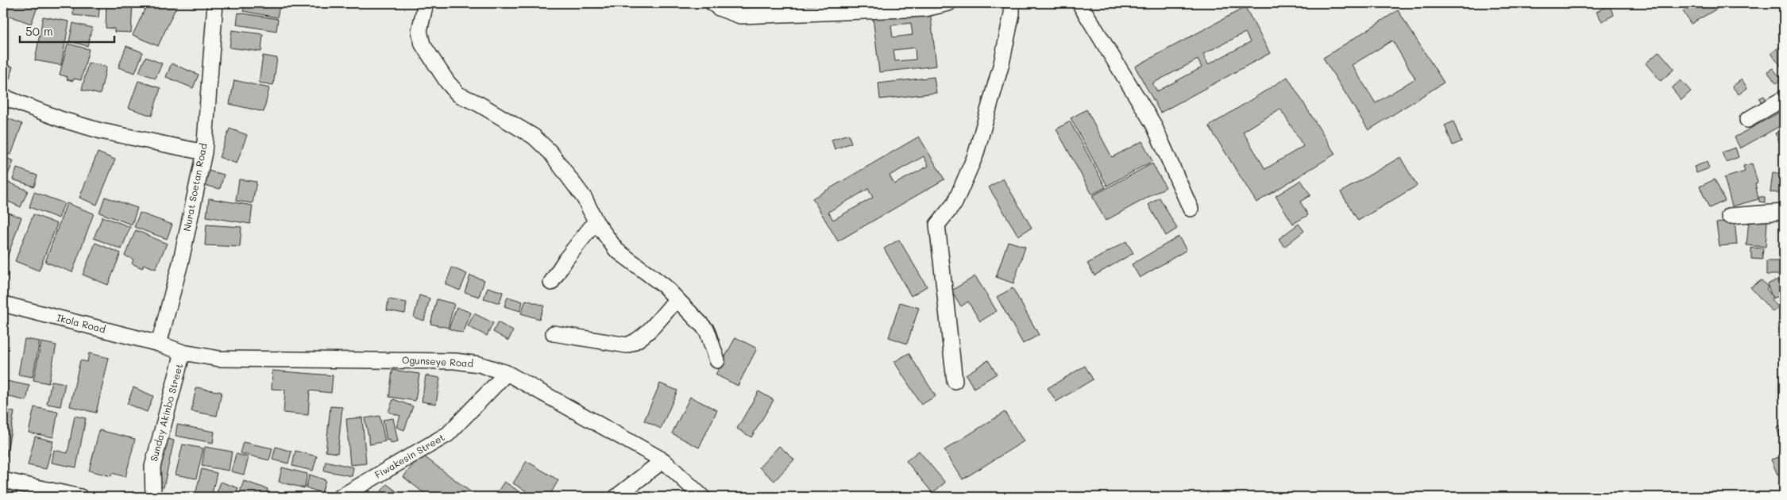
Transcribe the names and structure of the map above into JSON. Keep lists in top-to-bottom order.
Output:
{
  "streets": {
    "street": [
      "Nurat Soetan Road",
      "Ikola Road",
      "Ogunseye Road",
      "Sunday Akinbo Street",
      "Fiwakesin Street"
    ]
  },
  "crossings": [
    ["Nurat Soetan Road", "Ikola Road"],
    ["Ogunseye Road", "Sunday Akinbo Street"],
    ["Ogunseye Road", "Fiwakesin Street"]
  ],
  "scale_bar": "50 m"
}
